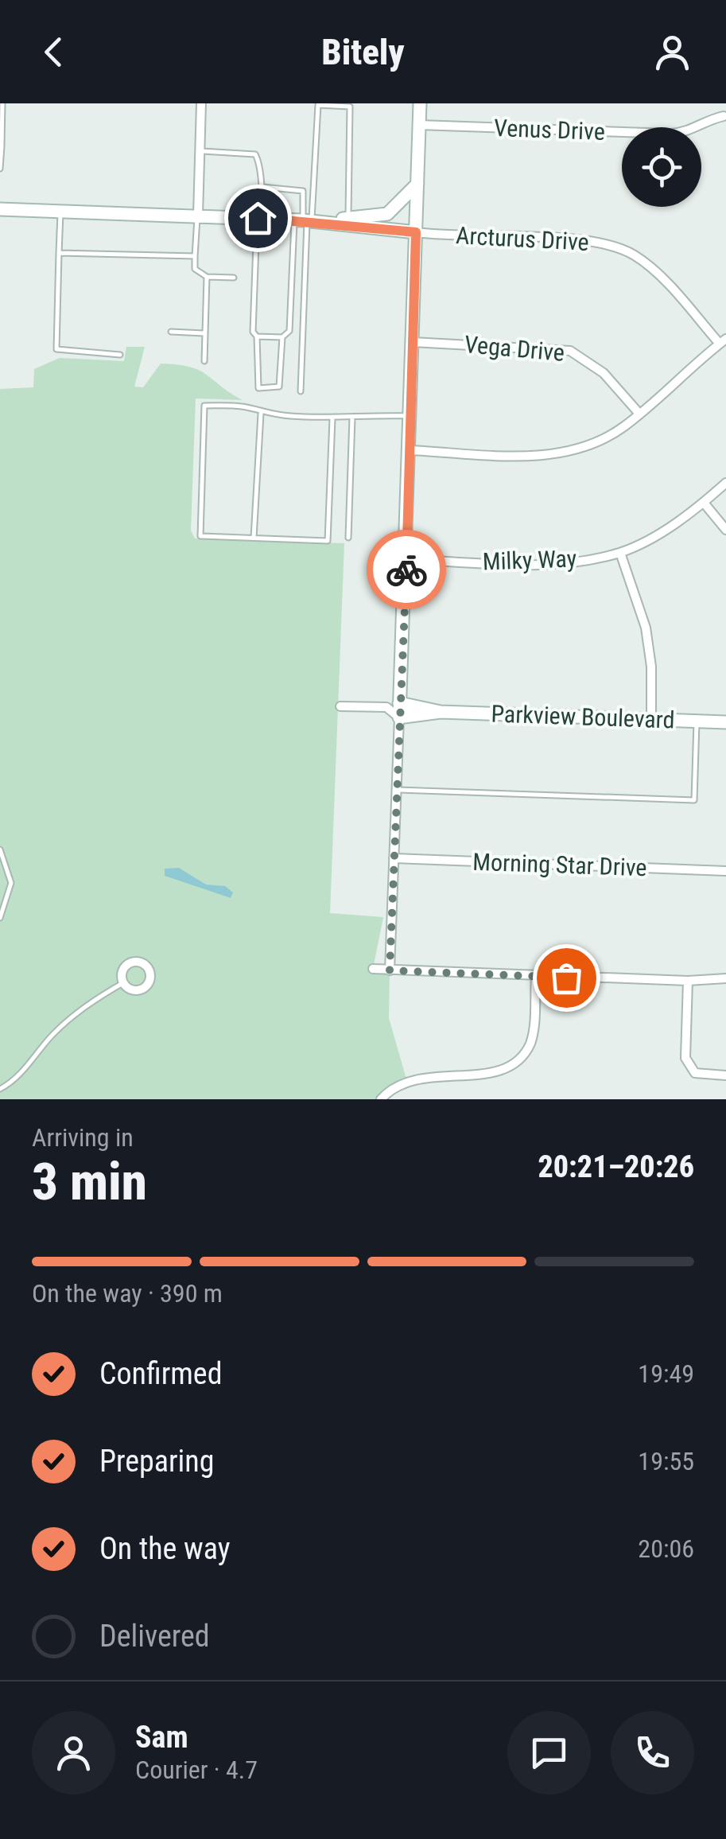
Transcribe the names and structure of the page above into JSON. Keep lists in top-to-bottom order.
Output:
{
  "streets": {
    "street": [
      "Venus Drive",
      "Arcturus Drive",
      "Vega Drive",
      "Milky Way",
      "Parkview Boulevard",
      "Morning Star Drive"
    ]
  },
  "page": {
    "header": "Bitely",
    "heading": ["3 min", "Arriving in", "20:21–20:26"],
    "panel": ["Sam", "Courier · 4.7"],
    "bar": "On the way · 390 m",
    "list": [
      ["Confirmed", "19:49"],
      ["Preparing", "19:55"],
      ["On the way", "20:06"],
      "Delivered"
    ]
  }
}
